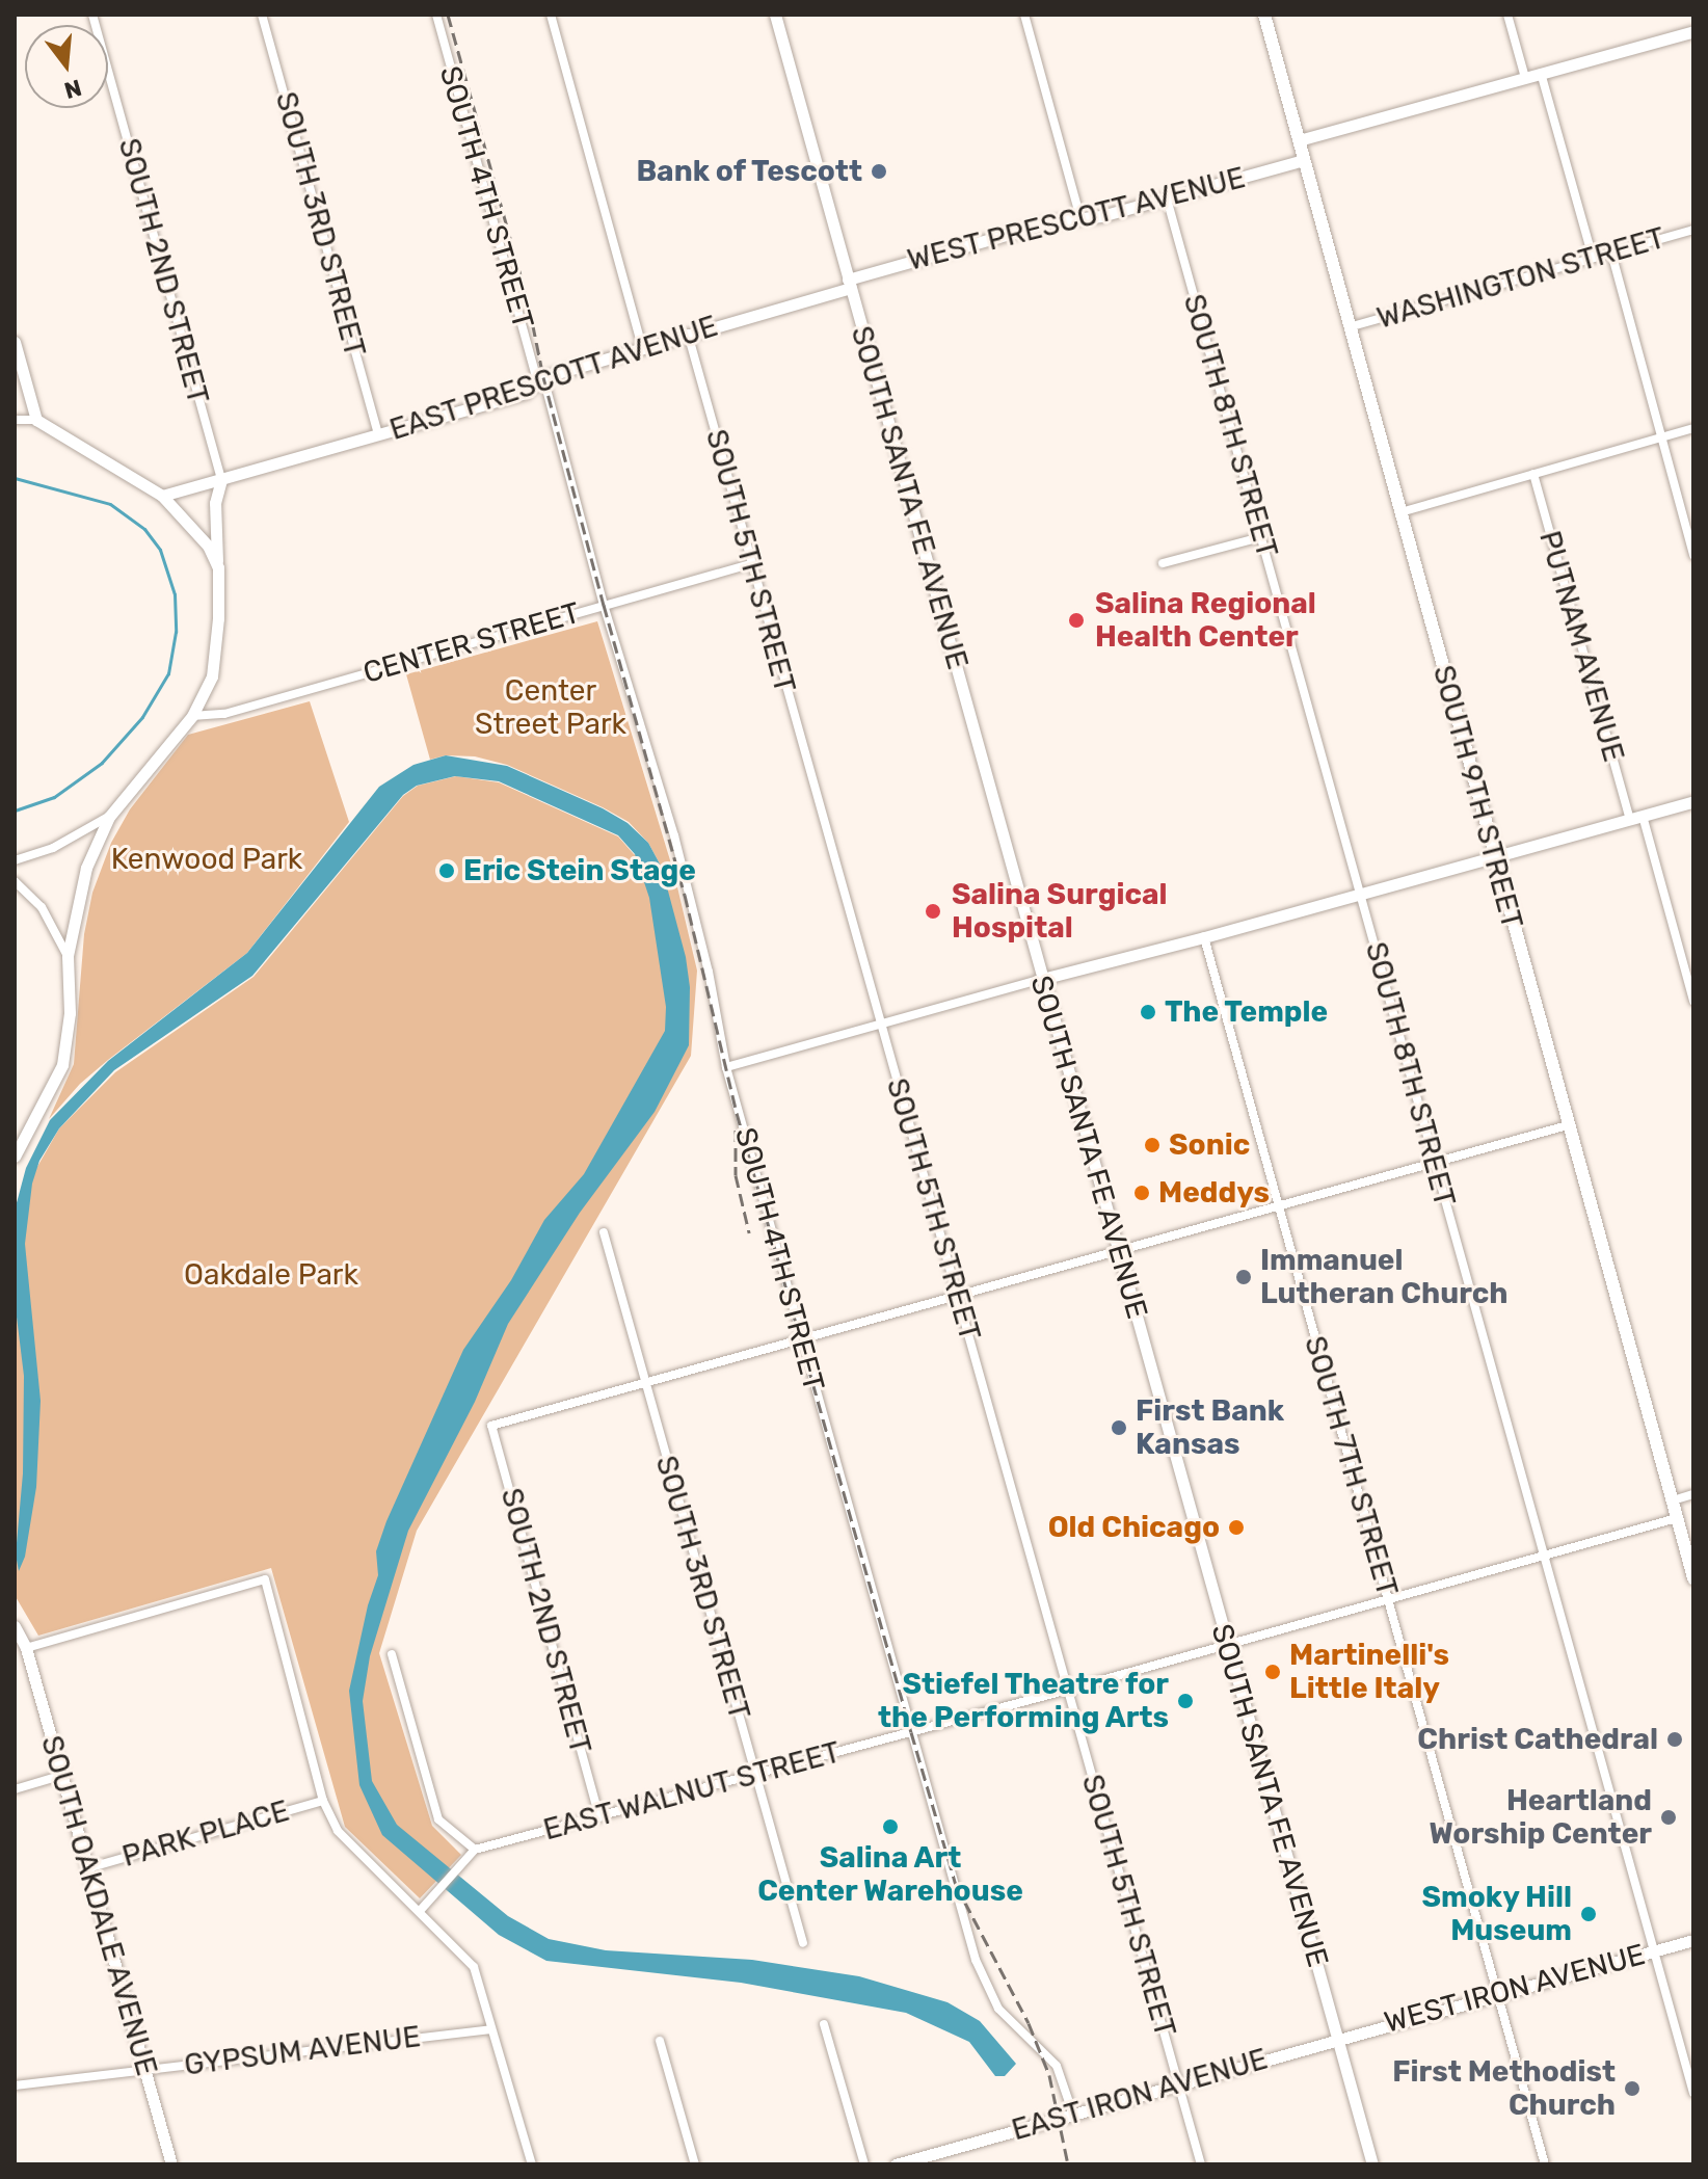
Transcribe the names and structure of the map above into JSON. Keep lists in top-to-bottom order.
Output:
{
  "streets": {
    "main road": ["SOUTH 9TH STREET"],
    "street": [
      "SOUTH 4TH STREET",
      "WEST PRESCOTT AVENUE",
      "SOUTH 3RD STREET",
      "SOUTH 2ND STREET",
      "WASHINGTON STREET",
      "EAST PRESCOTT AVENUE",
      "SOUTH 8TH STREET",
      "SOUTH SANTA FE AVENUE",
      "SOUTH 5TH STREET",
      "CENTER STREET",
      "PUTNAM AVENUE",
      "SOUTH 7TH STREET",
      "EAST WALNUT STREET",
      "PARK PLACE",
      "SOUTH OAKDALE AVENUE",
      "WEST IRON AVENUE",
      "GYPSUM AVENUE",
      "EAST IRON AVENUE"
    ]
  },
  "crossings": [
    ["SOUTH 4TH STREET", "EAST PRESCOTT AVENUE"],
    ["SOUTH 4TH STREET", "CENTER STREET"],
    ["SOUTH 4TH STREET", "EAST WALNUT STREET"],
    ["SOUTH 4TH STREET", "EAST IRON AVENUE"],
    ["WEST PRESCOTT AVENUE", "EAST PRESCOTT AVENUE"],
    ["WEST PRESCOTT AVENUE", "SOUTH 8TH STREET"],
    ["WEST PRESCOTT AVENUE", "SOUTH SANTA FE AVENUE"],
    ["WEST PRESCOTT AVENUE", "SOUTH 9TH STREET"],
    ["SOUTH 3RD STREET", "SOUTH 2ND STREET"],
    ["SOUTH 3RD STREET", "EAST PRESCOTT AVENUE"],
    ["SOUTH 3RD STREET", "EAST WALNUT STREET"],
    ["SOUTH 2ND STREET", "EAST PRESCOTT AVENUE"],
    ["SOUTH 2ND STREET", "EAST WALNUT STREET"],
    ["WASHINGTON STREET", "SOUTH 9TH STREET"],
    ["EAST PRESCOTT AVENUE", "SOUTH SANTA FE AVENUE"],
    ["EAST PRESCOTT AVENUE", "SOUTH 5TH STREET"],
    ["SOUTH 8TH STREET", "EAST WALNUT STREET"],
    ["SOUTH 8TH STREET", "WEST IRON AVENUE"],
    ["SOUTH SANTA FE AVENUE", "EAST WALNUT STREET"],
    ["SOUTH SANTA FE AVENUE", "WEST IRON AVENUE"],
    ["SOUTH SANTA FE AVENUE", "EAST IRON AVENUE"],
    ["SOUTH 5TH STREET", "CENTER STREET"],
    ["SOUTH 5TH STREET", "EAST WALNUT STREET"],
    ["SOUTH 5TH STREET", "EAST IRON AVENUE"],
    ["SOUTH 9TH STREET", "EAST WALNUT STREET"],
    ["SOUTH 7TH STREET", "EAST WALNUT STREET"],
    ["SOUTH 7TH STREET", "WEST IRON AVENUE"],
    ["PARK PLACE", "SOUTH OAKDALE AVENUE"],
    ["SOUTH OAKDALE AVENUE", "GYPSUM AVENUE"],
    ["WEST IRON AVENUE", "EAST IRON AVENUE"]
  ],
  "parks": ["Center Street Park", "Kenwood Park", "Oakdale Park"],
  "places": [
    "Bank of Tescott",
    "Salina Regional Health Center",
    "Eric Stein Stage",
    "Salina Surgical Hospital",
    "The Temple",
    "Sonic",
    "Meddys",
    "Immanuel Lutheran Church",
    "First Bank Kansas",
    "Old Chicago",
    "Martinelli's Little Italy",
    "Stiefel Theatre for the Performing Arts",
    "Christ Cathedral",
    "Heartland Worship Center",
    "Salina Art Center Warehouse",
    "Smoky Hill Museum",
    "First Methodist Church"
  ],
  "north": "bottom"
}
